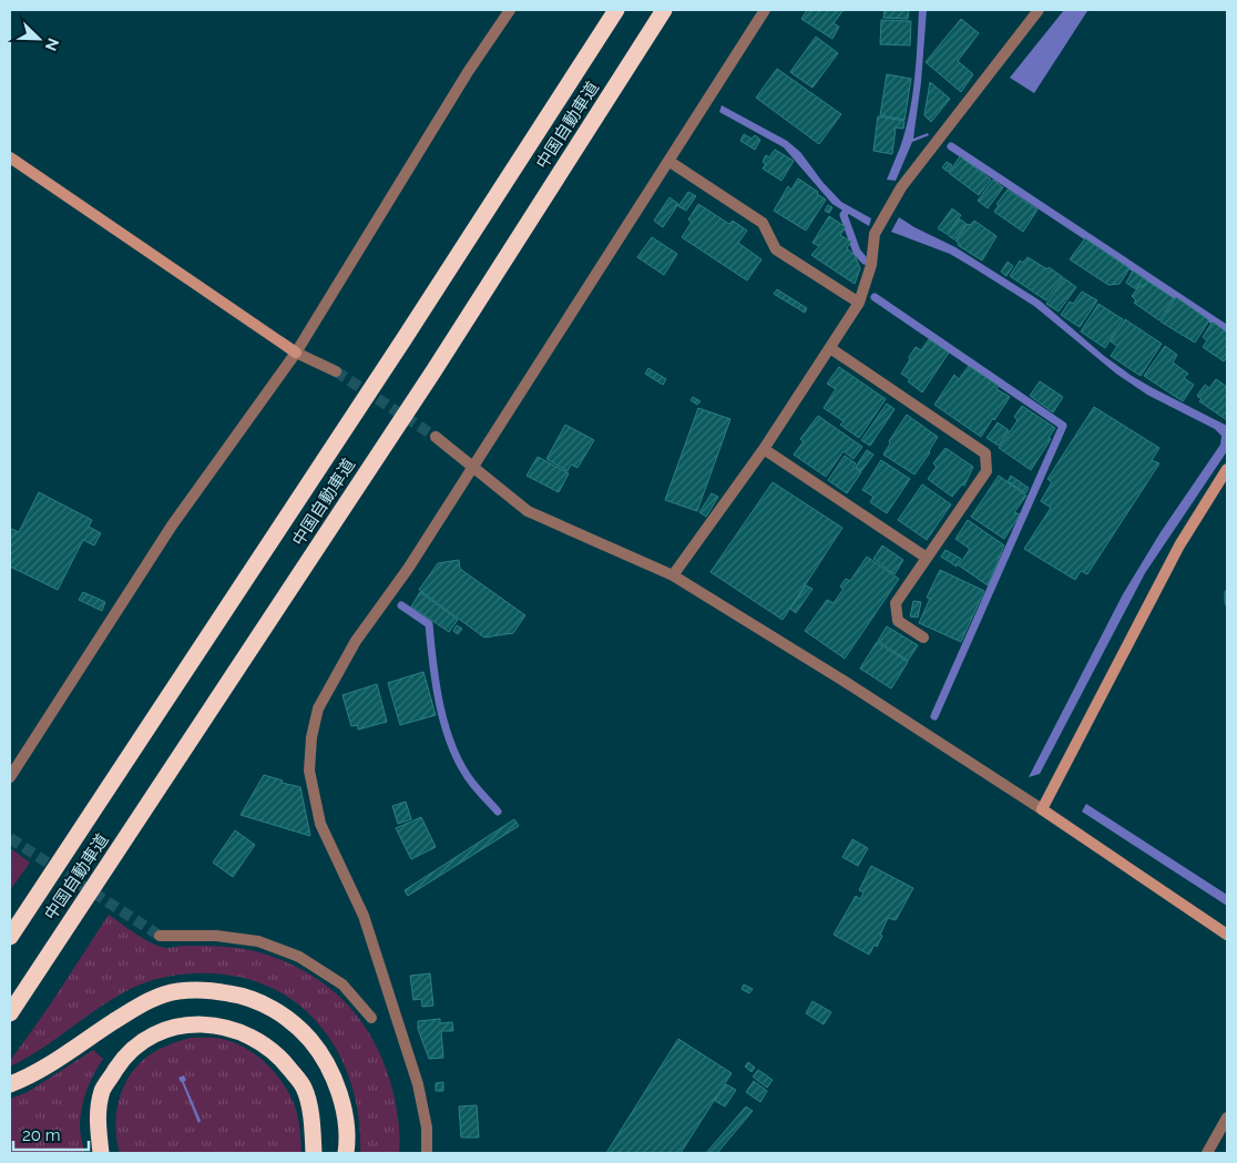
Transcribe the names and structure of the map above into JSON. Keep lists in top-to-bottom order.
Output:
{
  "streets": {
    "highway": ["中国自動車道"]
  },
  "scale_bar": "20 m",
  "north": "bottom right"
}
